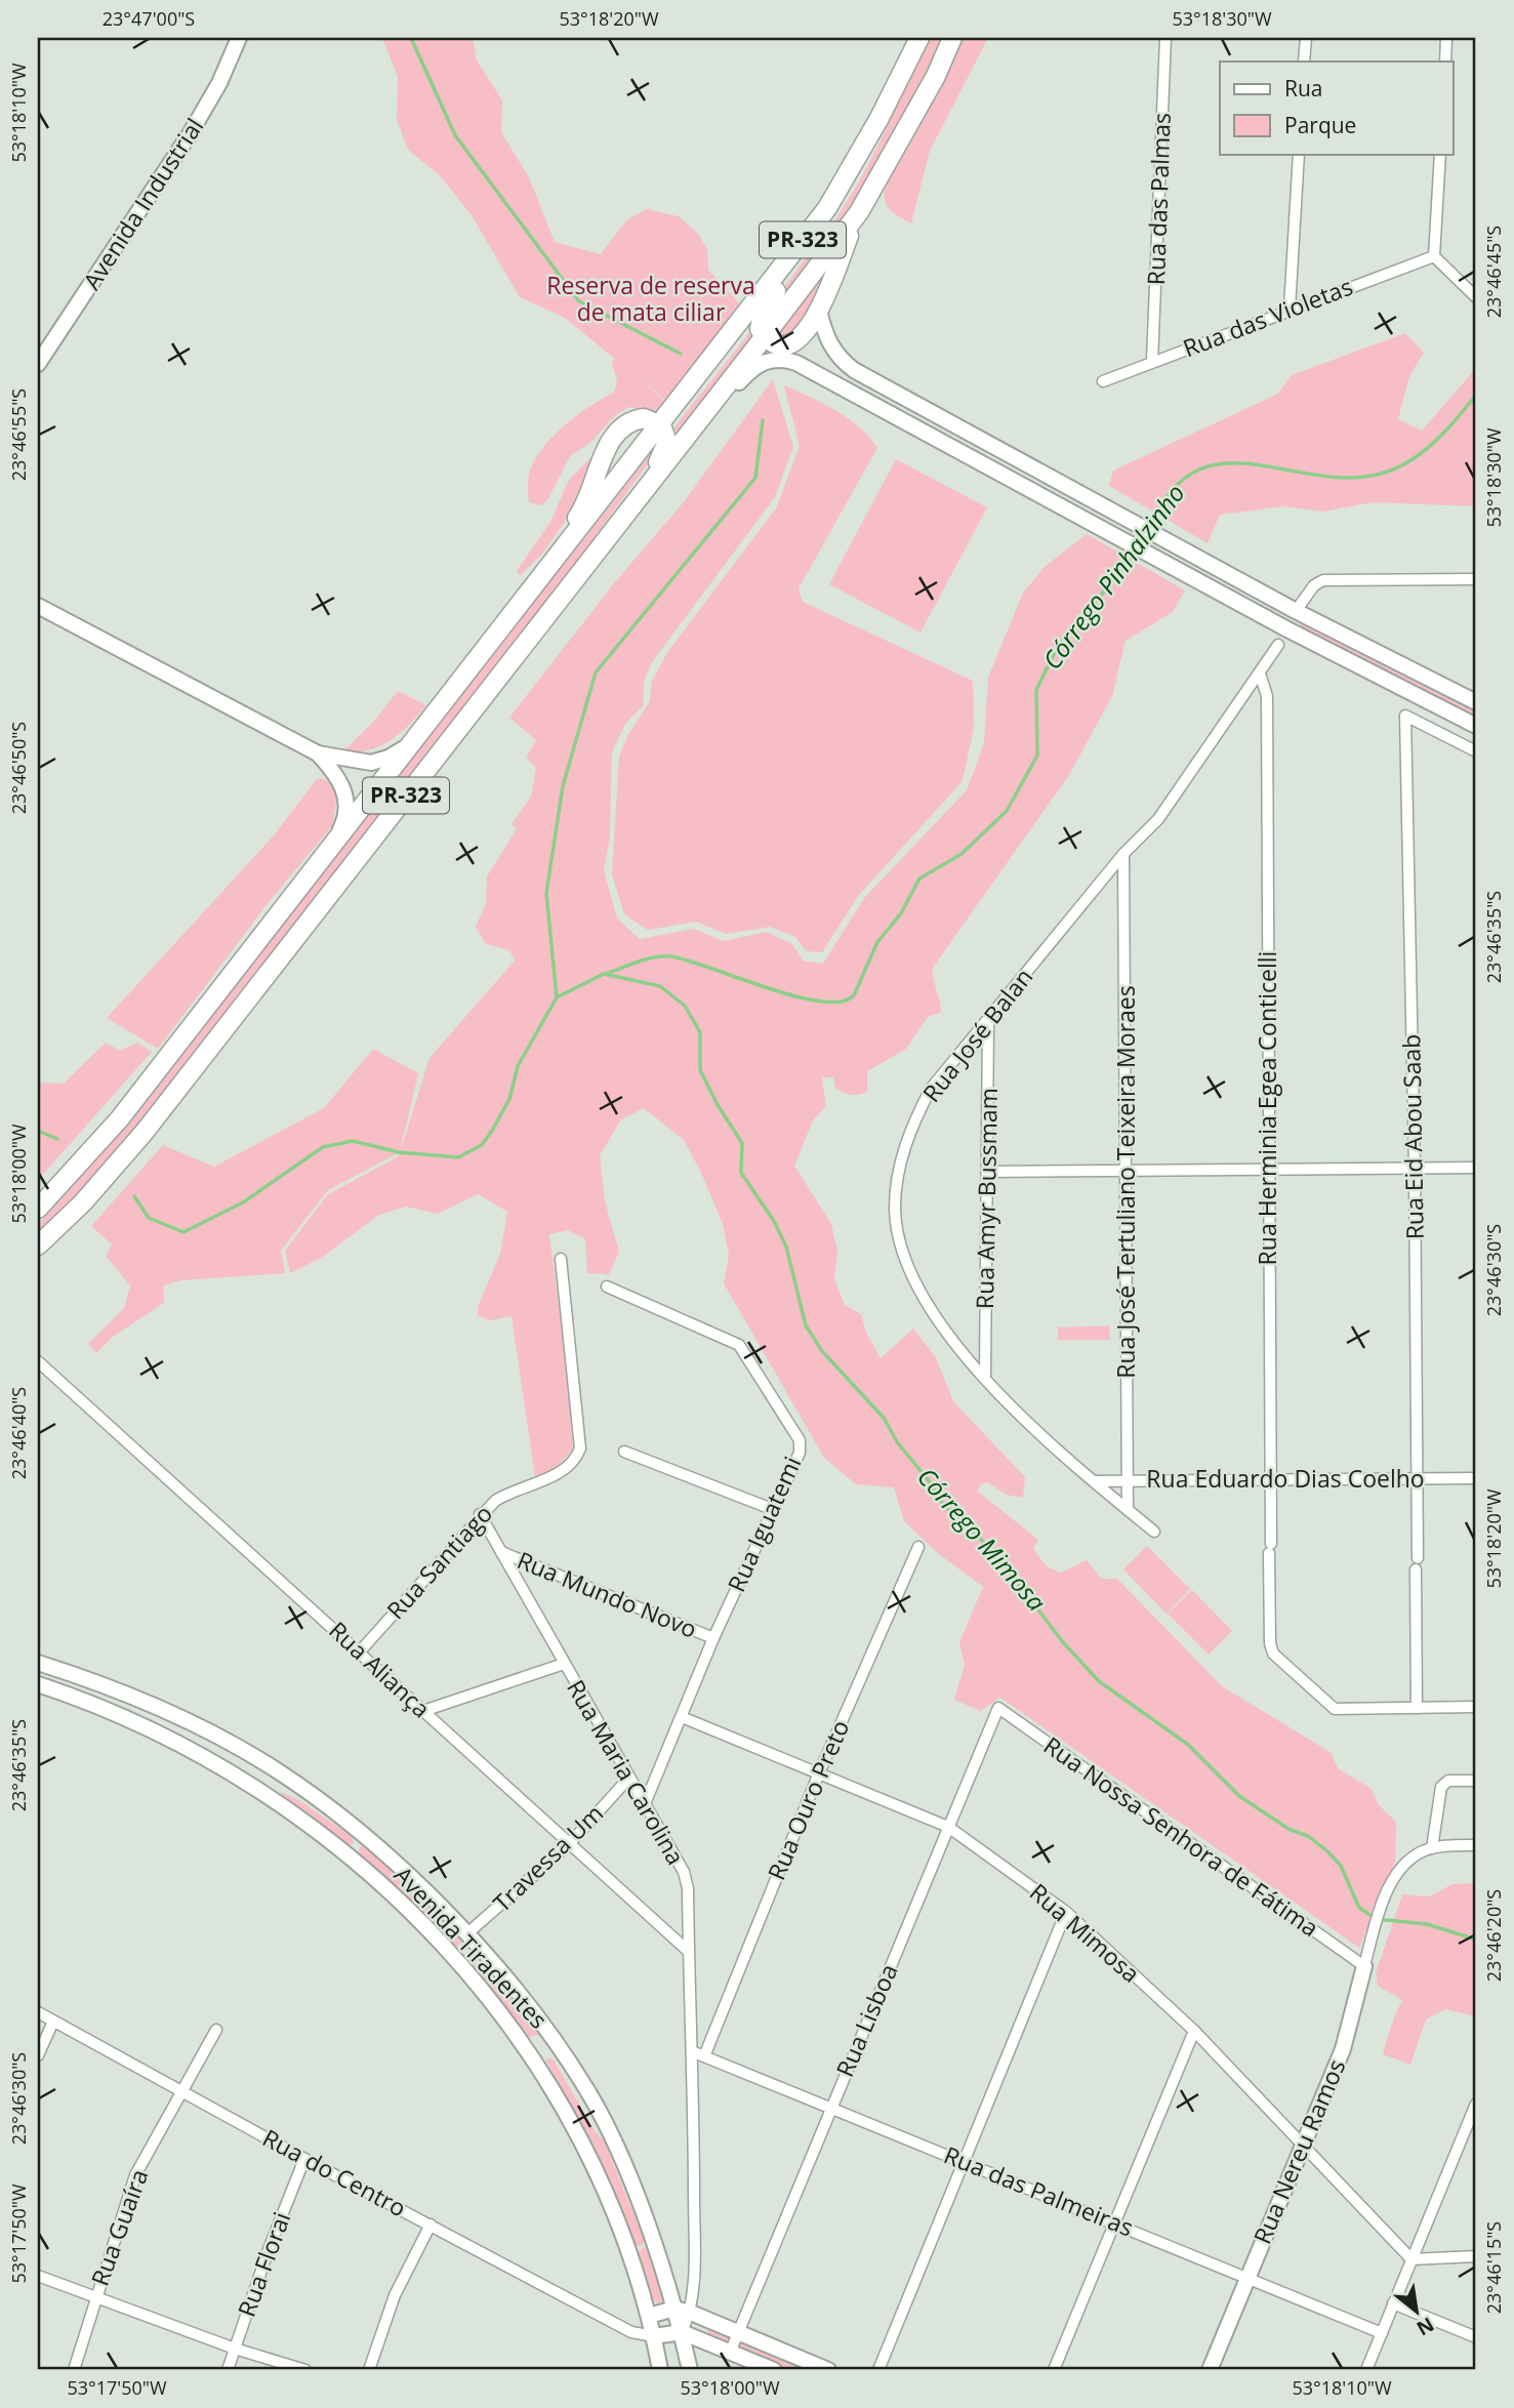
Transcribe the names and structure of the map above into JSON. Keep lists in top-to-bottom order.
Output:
{
  "streets": {
    "highway": ["PR-323"],
    "street": [
      "Rua das Palmas",
      "Avenida Industrial",
      "Rua das Violetas",
      "Rua José Balan",
      "Rua Herminia Egea Conticelli",
      "Rua Eid Abou Saab",
      "Rua José Tertuliano Teixeira Moraes",
      "Rua Amyr Bussmam",
      "Rua Eduardo Dias Coelho",
      "Rua Iguatemi",
      "Rua Santiago",
      "Rua Mundo Novo",
      "Rua Aliança",
      "Rua Maria Carolina",
      "Rua Ouro Preto",
      "Rua Nossa Senhora de Fátima",
      "Travessa Um",
      "Rua Mimosa",
      "Avenida Tiradentes",
      "Rua Lisboa",
      "Rua Nereu Ramos",
      "Rua do Centro",
      "Rua das Palmeiras",
      "Rua Guaíra",
      "Rua Florai"
    ]
  },
  "crossings": [
    ["Rua das Palmas", "Rua das Violetas"],
    ["Rua José Balan", "Rua Herminia Egea Conticelli"],
    ["Rua José Balan", "Rua José Tertuliano Teixeira Moraes"],
    ["Rua José Balan", "Rua Amyr Bussmam"],
    ["Rua José Balan", "Rua Eduardo Dias Coelho"],
    ["Rua Herminia Egea Conticelli", "Rua Eid Abou Saab"],
    ["Rua Herminia Egea Conticelli", "Rua Eduardo Dias Coelho"],
    ["Rua Eid Abou Saab", "Rua Eduardo Dias Coelho"],
    ["Rua José Tertuliano Teixeira Moraes", "Rua Eduardo Dias Coelho"],
    ["Rua Iguatemi", "Rua Mundo Novo"],
    ["Rua Iguatemi", "Rua Maria Carolina"],
    ["Rua Iguatemi", "Rua Mimosa"],
    ["Rua Santiago", "Rua Aliança"],
    ["Rua Santiago", "Rua Maria Carolina"],
    ["Rua Mundo Novo", "Rua Maria Carolina"],
    ["Rua Aliança", "Rua Maria Carolina"],
    ["Rua Aliança", "Travessa Um"],
    ["Rua Maria Carolina", "Rua Ouro Preto"],
    ["Rua Maria Carolina", "Travessa Um"],
    ["Rua Maria Carolina", "Rua das Palmeiras"],
    ["Rua Ouro Preto", "Rua Mimosa"],
    ["Rua Ouro Preto", "Rua das Palmeiras"],
    ["Rua Nossa Senhora de Fátima", "Rua Lisboa"],
    ["Rua Nossa Senhora de Fátima", "Rua Nereu Ramos"],
    ["Travessa Um", "Avenida Tiradentes"],
    ["Rua Mimosa", "Rua Lisboa"],
    ["Rua Mimosa", "Rua Nereu Ramos"],
    ["Avenida Tiradentes", "Rua do Centro"],
    ["Rua Lisboa", "Rua das Palmeiras"],
    ["Rua Nereu Ramos", "Rua das Palmeiras"],
    ["Rua do Centro", "Rua Guaíra"],
    ["Rua do Centro", "Rua Florai"]
  ],
  "water": ["Córrego Pinhalzinho", "Córrego Mimosa"],
  "parks": ["Reserva de reserva de mata ciliar"],
  "legend": ["Rua", "Parque"],
  "north": "bottom right",
  "coordinates": [
    "23°47'00\"S",
    "53°18'20\"W",
    "53°18'30\"W",
    "53°18'10\"W",
    "23°46'45\"S",
    "23°46'55\"S",
    "23°46'50\"S",
    "23°46'35\"S",
    "53°18'00\"W",
    "23°46'30\"S",
    "23°46'40\"S",
    "23°46'20\"S",
    "53°17'50\"W",
    "23°46'15\"S"
  ]
}
